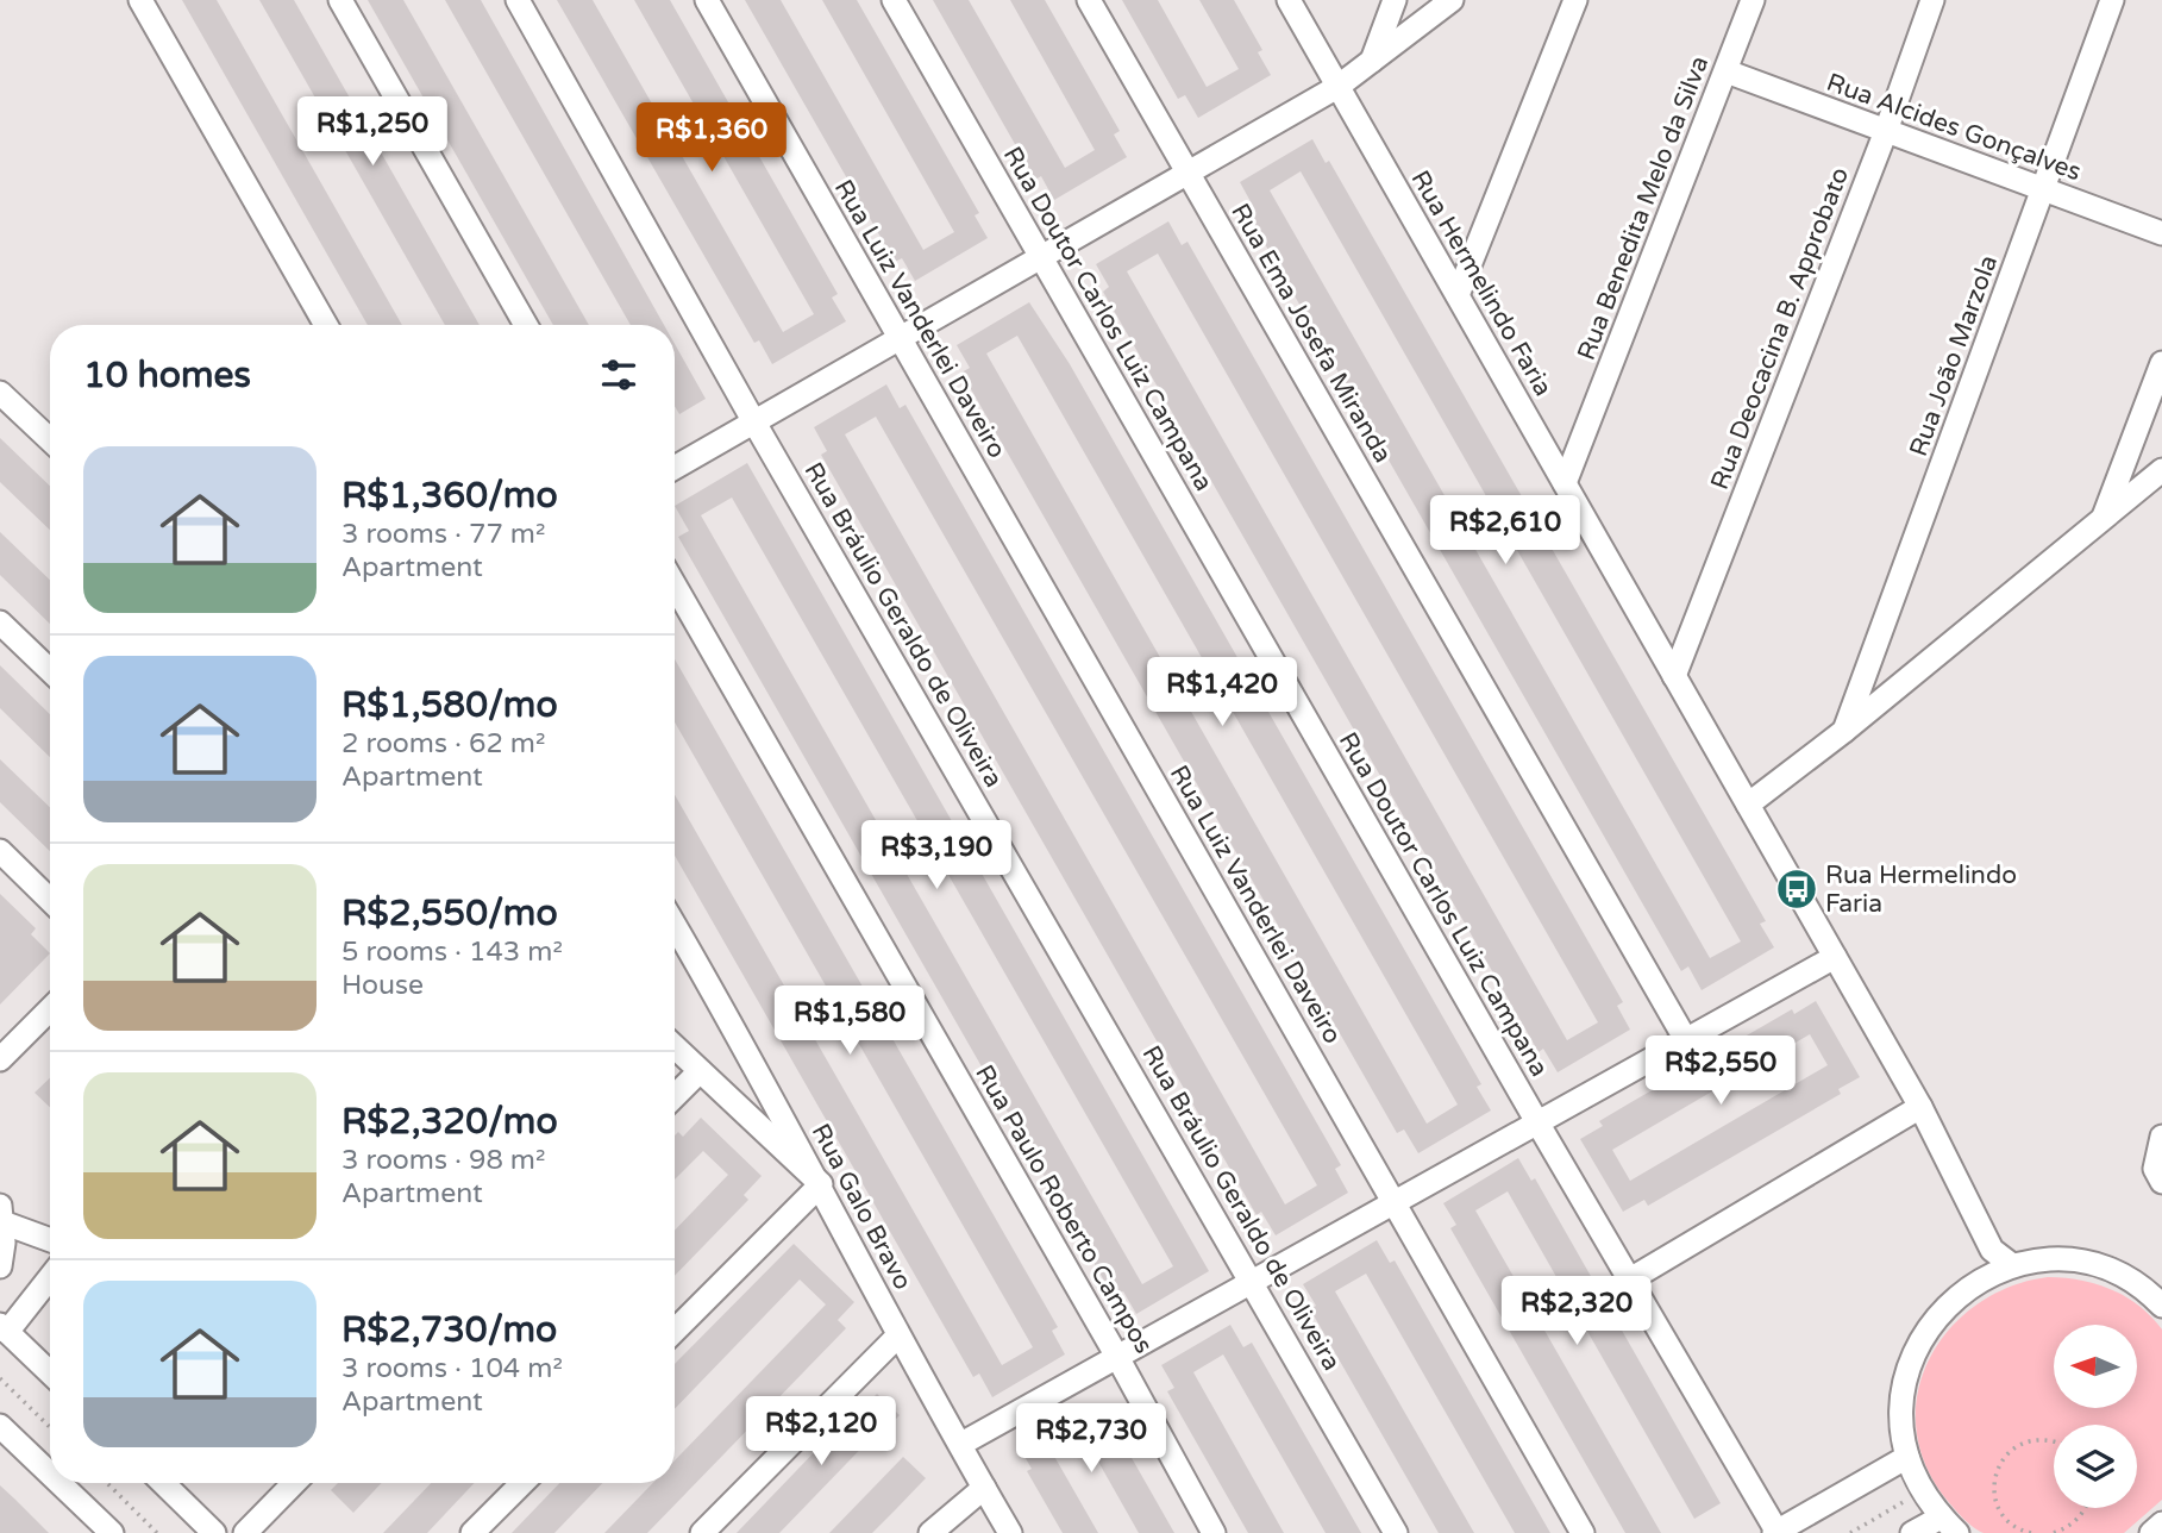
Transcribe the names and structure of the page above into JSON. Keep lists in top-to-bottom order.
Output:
{
  "streets": {
    "street": [
      "Rua Alcides Gonçalves",
      "Rua Benedita Melo da Silva",
      "Rua Hermelindo Faria",
      "Rua Luiz Vanderlei Daveiro",
      "Rua Doutor Carlos Luiz Campana",
      "Rua Deocacina B. Approbato",
      "Rua Ema Josefa Miranda",
      "Rua João Marzola",
      "Rua Bráulio Geraldo de Oliveira",
      "Rua Galo Bravo",
      "Rua Paulo Roberto Campos"
    ]
  },
  "crossings": [
    ["Rua Alcides Gonçalves", "Rua Benedita Melo da Silva"],
    ["Rua Alcides Gonçalves", "Rua Deocacina B. Approbato"],
    ["Rua Alcides Gonçalves", "Rua João Marzola"],
    ["Rua Benedita Melo da Silva", "Rua Hermelindo Faria"],
    ["Rua Hermelindo Faria", "Rua Deocacina B. Approbato"]
  ],
  "places": {
    "bus stop": ["Rua Hermelindo Faria"]
  },
  "north": "left",
  "page": {
    "price": [
      "R$1,250",
      "R$1,360",
      "R$2,610",
      "R$1,420",
      "R$3,190",
      "R$1,580",
      "R$2,550",
      "R$2,320",
      "R$2,120",
      "R$2,730"
    ],
    "heading": "10 homes",
    "list": [
      {
        "name": "R$1,360/mo",
        "note": "3 rooms · 77 m² · Apartment"
      },
      {
        "name": "R$1,580/mo",
        "note": "2 rooms · 62 m² · Apartment"
      },
      {
        "name": "R$2,550/mo",
        "note": "5 rooms · 143 m² · House"
      },
      {
        "name": "R$2,320/mo",
        "note": "3 rooms · 98 m² · Apartment"
      },
      {
        "name": "R$2,730/mo",
        "note": "3 rooms · 104 m² · Apartment"
      }
    ]
  }
}
